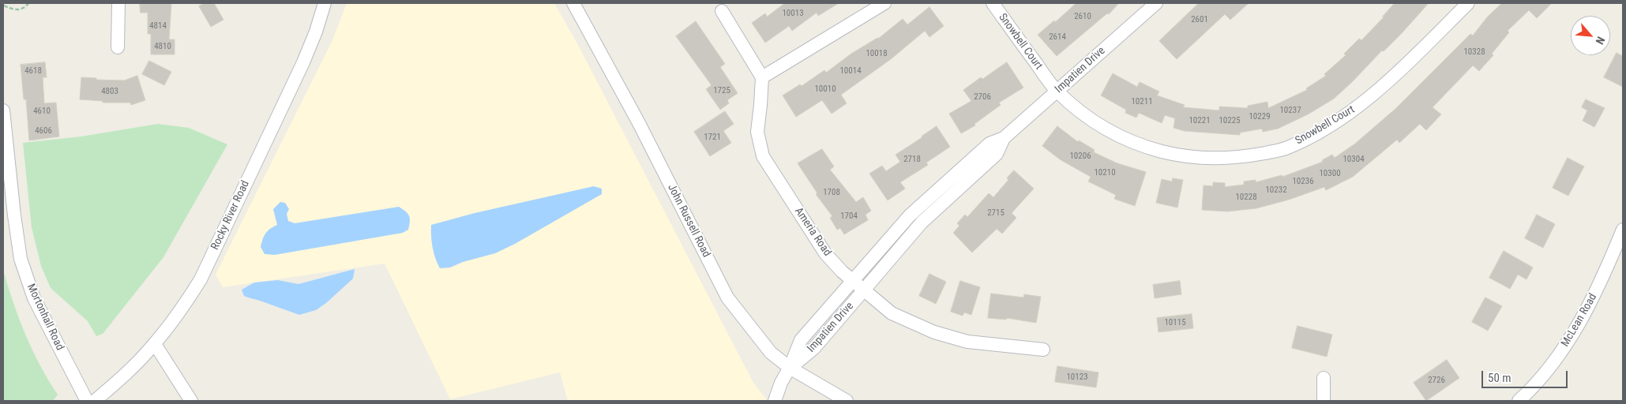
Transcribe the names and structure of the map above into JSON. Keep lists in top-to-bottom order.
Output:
{
  "streets": {
    "street": [
      "Snowbell Court",
      "Impatien Drive",
      "Rocky River Road",
      "John Russell Road",
      "Ameria Road",
      "Mortonhall Road",
      "McLean Road"
    ]
  },
  "crossings": [
    ["Snowbell Court", "Impatien Drive"],
    ["Impatien Drive", "John Russell Road"],
    ["Impatien Drive", "Ameria Road"]
  ],
  "house_numbers": [
    "10013",
    "2610",
    "2601",
    "4814",
    "2614",
    "4810",
    "10328",
    "10018",
    "4618",
    "10014",
    "10010",
    "1725",
    "4803",
    "2706",
    "10211",
    "10237",
    "4610",
    "10229",
    "10221",
    "10225",
    "4606",
    "1721",
    "10206",
    "2718",
    "10304",
    "10210",
    "10300",
    "10236",
    "10232",
    "1708",
    "10228",
    "2715",
    "1704",
    "10115",
    "10123",
    "2726"
  ],
  "scale_bar": "50 m",
  "north": "bottom right"
}
